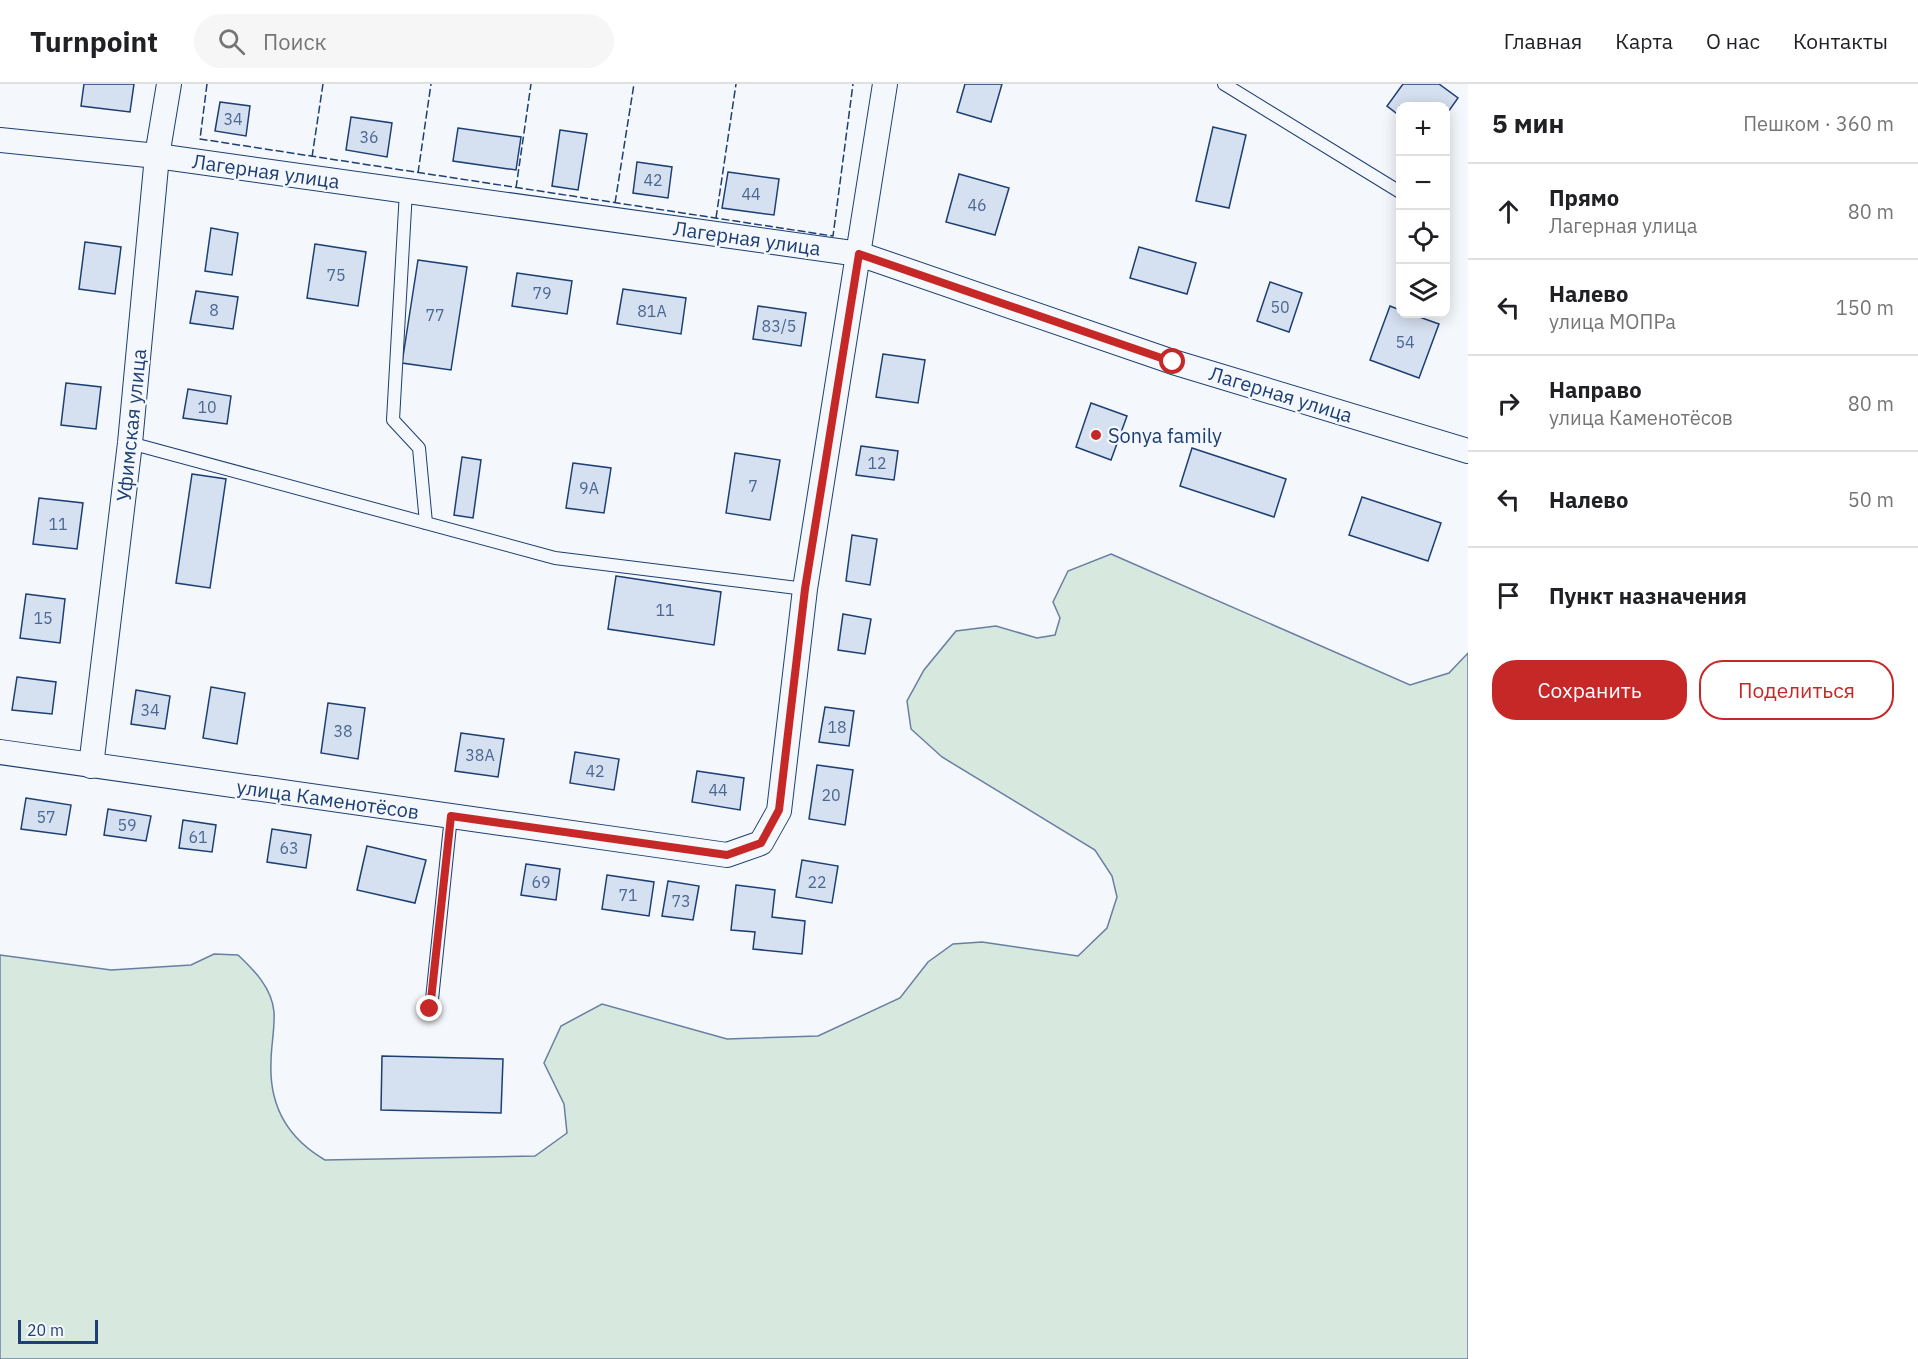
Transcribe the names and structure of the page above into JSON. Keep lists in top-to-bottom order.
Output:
{
  "streets": {
    "street": ["Лагерная улица", "Уфимская улица", "улица Каменотёсов"]
  },
  "crossings": [
    ["Лагерная улица", "Уфимская улица"],
    ["Уфимская улица", "улица Каменотёсов"]
  ],
  "places": ["Sonya family"],
  "house_numbers": [
    "34",
    "36",
    "42",
    "44",
    "46",
    "75",
    "79",
    "50",
    "8",
    "81А",
    "77",
    "83/5",
    "54",
    "10",
    "12",
    "7",
    "9А",
    "11",
    "11",
    "15",
    "34",
    "18",
    "38",
    "38А",
    "42",
    "44",
    "20",
    "57",
    "59",
    "61",
    "63",
    "69",
    "22",
    "71",
    "73"
  ],
  "scale_bar": "20 m",
  "page": {
    "header": "Turnpoint",
    "search": "Поиск",
    "nav": [
      "Главная",
      "Карта",
      "О нас",
      "Контакты"
    ],
    "heading": ["5 мин", "Пешком · 360 m"],
    "map_buttons": ["+", "−"],
    "list": [
      ["Прямо", "Лагерная улица", "80 m"],
      ["Налево", "улица МОПРа", "150 m"],
      ["Направо", "улица Каменотёсов", "80 m"],
      ["Налево", "50 m"],
      "Пункт назначения"
    ],
    "buttons": ["Сохранить", "Поделиться"],
    "scale": "20 m"
  }
}
